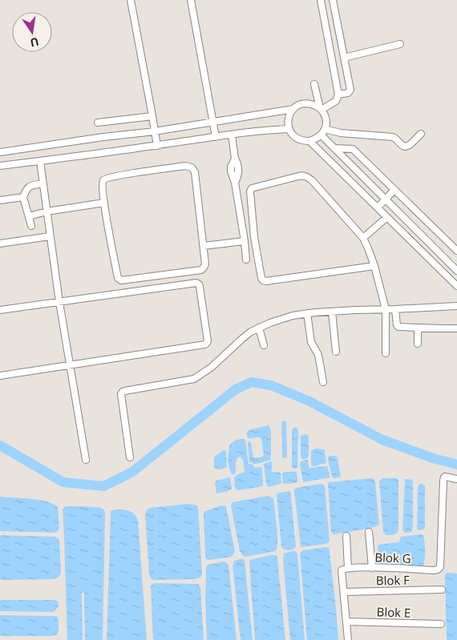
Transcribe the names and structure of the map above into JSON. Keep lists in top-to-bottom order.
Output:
{
  "streets": {
    "street": ["Blok G", "Blok F", "Blok E"]
  },
  "north": "bottom"
}
